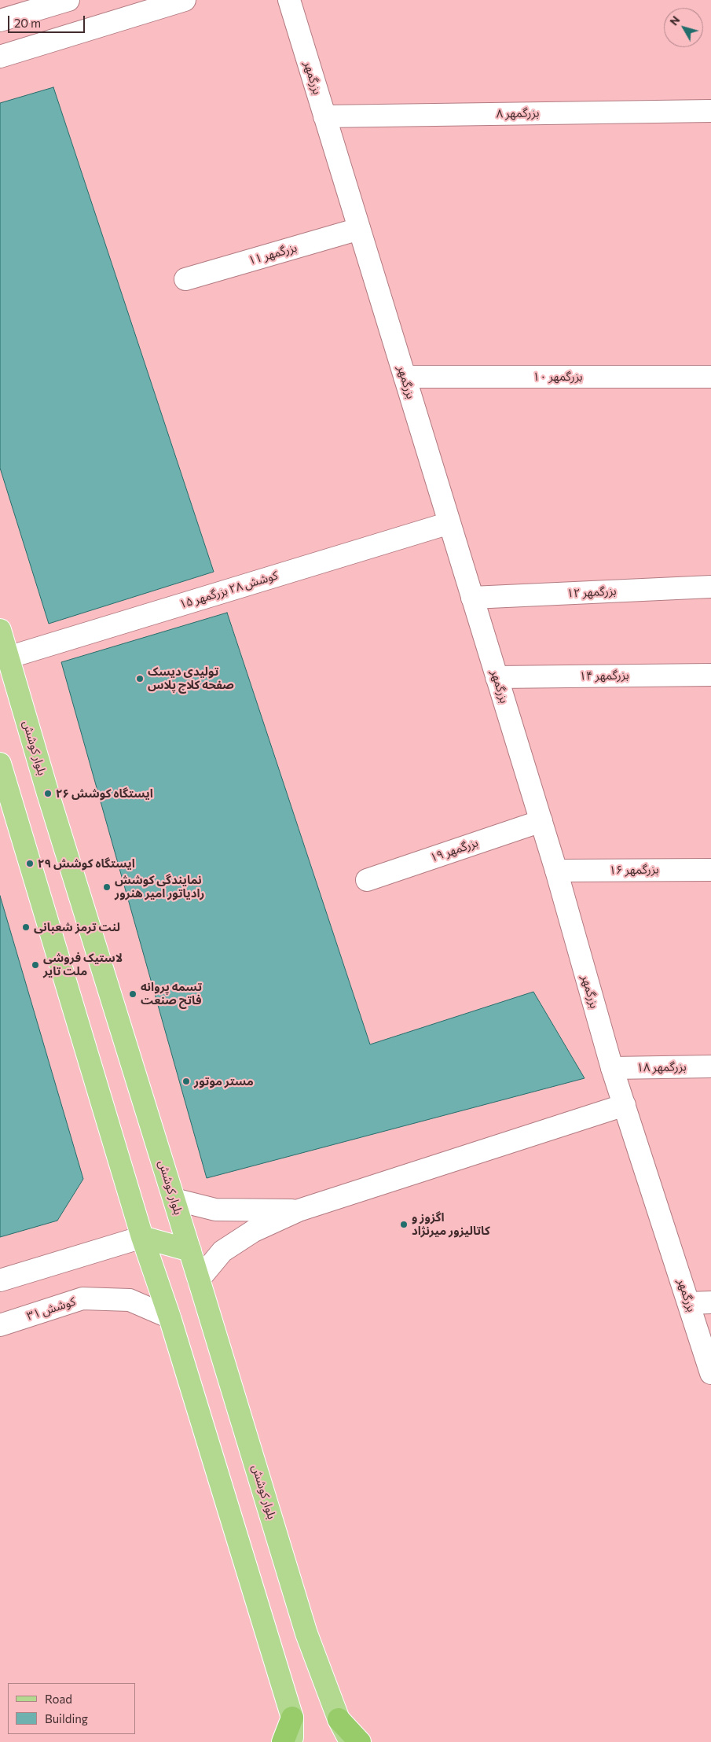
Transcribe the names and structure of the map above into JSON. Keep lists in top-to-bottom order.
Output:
{
  "streets": {
    "main road": ["بلوار کوشش"],
    "street": [
      "بزرگمهر",
      "بزرگمهر ۸",
      "بزرگمهر ۱۱",
      "بزرگمهر ۱۰",
      "کوشش ۲۸ بزرگمهر ۱۵",
      "بزرگمهر ۱۲",
      "بزرگمهر ۱۴",
      "بزرگمهر ۱۹",
      "بزرگمهر ۱۶",
      "بزرگمهر ۱۸",
      "کوشش ۳۱"
    ]
  },
  "crossings": [
    ["بزرگمهر", "بزرگمهر ۸"],
    ["بزرگمهر", "بزرگمهر ۱۱"],
    ["بزرگمهر", "بزرگمهر ۱۰"],
    ["بزرگمهر", "کوشش ۲۸ بزرگمهر ۱۵"],
    ["بزرگمهر", "بزرگمهر ۱۲"],
    ["بزرگمهر", "بزرگمهر ۱۴"],
    ["بزرگمهر", "بزرگمهر ۱۹"],
    ["بزرگمهر", "بزرگمهر ۱۶"],
    ["بزرگمهر", "بزرگمهر ۱۸"],
    ["کوشش ۲۸ بزرگمهر ۱۵", "بلوار کوشش"]
  ],
  "places": [
    "تولیدی دیسک صفحه کلاچ پلاس",
    "ایستگاه کوشش ۲۶",
    "ایستگاه کوشش ۲۹",
    "نمایندگی کوشش رادیاتور امیر هنرور",
    "لنت ترمز شعبانی",
    "لاستیک فروشی ملت تایر",
    "تسمه پروانه فاتح صنعت",
    "مستر موتور",
    "اگزوز و کاتالیزور میرنژاد"
  ],
  "legend": ["Road", "Building"],
  "scale_bar": "20 m",
  "north": "top left"
}
